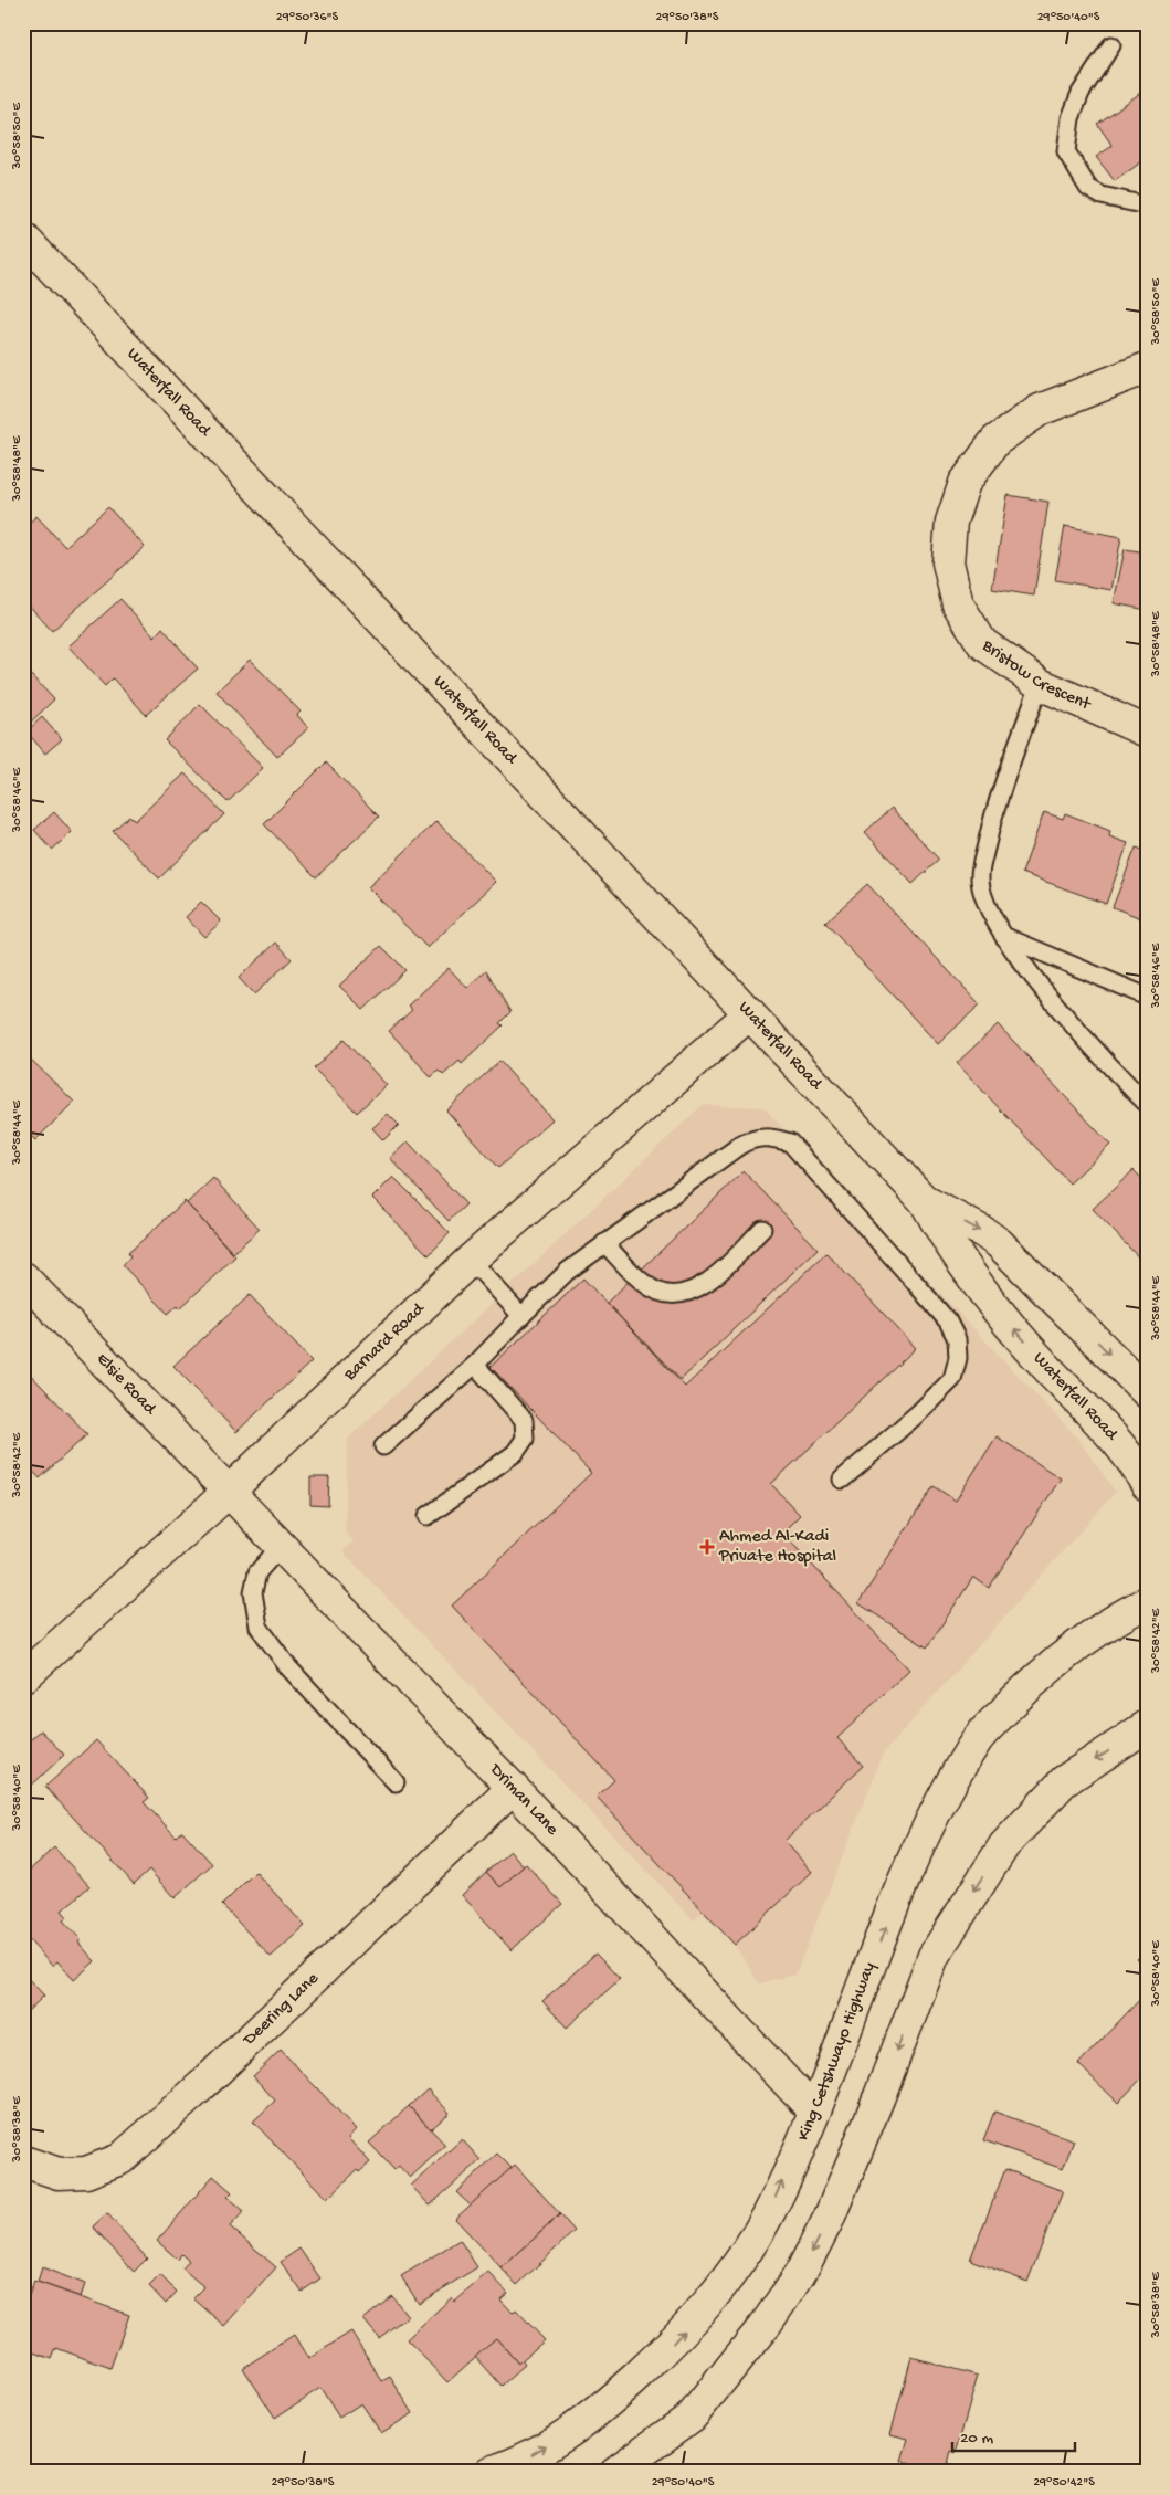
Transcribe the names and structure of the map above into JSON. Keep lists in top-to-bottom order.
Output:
{
  "streets": {
    "street": [
      "Waterfall Road",
      "Bristow Crescent",
      "Barnard Road",
      "Elsie Road",
      "Driman Lane",
      "Deering Lane",
      "King Cetshwayo Highway"
    ]
  },
  "crossings": [
    ["Waterfall Road", "Barnard Road"],
    ["Barnard Road", "Elsie Road"],
    ["Barnard Road", "Driman Lane"],
    ["Elsie Road", "Driman Lane"],
    ["Driman Lane", "Deering Lane"],
    ["Driman Lane", "King Cetshwayo Highway"]
  ],
  "places": {
    "health": ["Ahmed Al-Kadi Private Hospital"]
  },
  "scale_bar": "20 m",
  "coordinates": [
    "29°50'36\"S",
    "29°50'38\"S",
    "29°50'40\"S",
    "30°58'50\"E",
    "30°58'48\"E",
    "30°58'46\"E",
    "30°58'44\"E",
    "30°58'42\"E",
    "30°58'40\"E",
    "30°58'38\"E",
    "29°50'42\"S"
  ]
}
